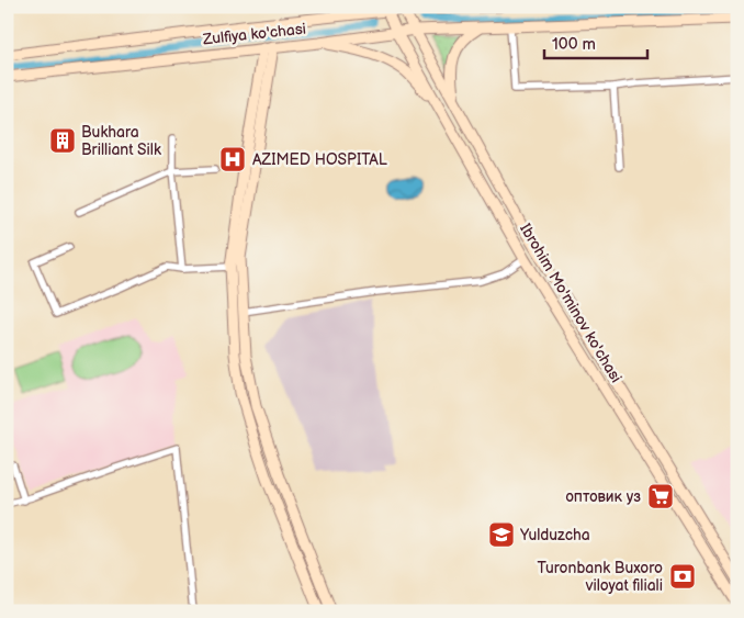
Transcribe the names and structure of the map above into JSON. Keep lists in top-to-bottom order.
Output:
{
  "streets": {
    "main road": ["Zulfiya ko'chasi", "Ibrohim Mo'minov ko'chasi"]
  },
  "crossings": [
    ["Zulfiya ko'chasi", "Ibrohim Mo'minov ko'chasi"]
  ],
  "places": {
    "building": ["Bukhara Brilliant Silk"],
    "hospital": ["AZIMED HOSPITAL"],
    "supermarket": ["оптовик уз"],
    "school or university": ["Yulduzcha"],
    "bank": ["Turonbank Buxoro viloyat filiali"]
  },
  "scale_bar": "100 m"
}
